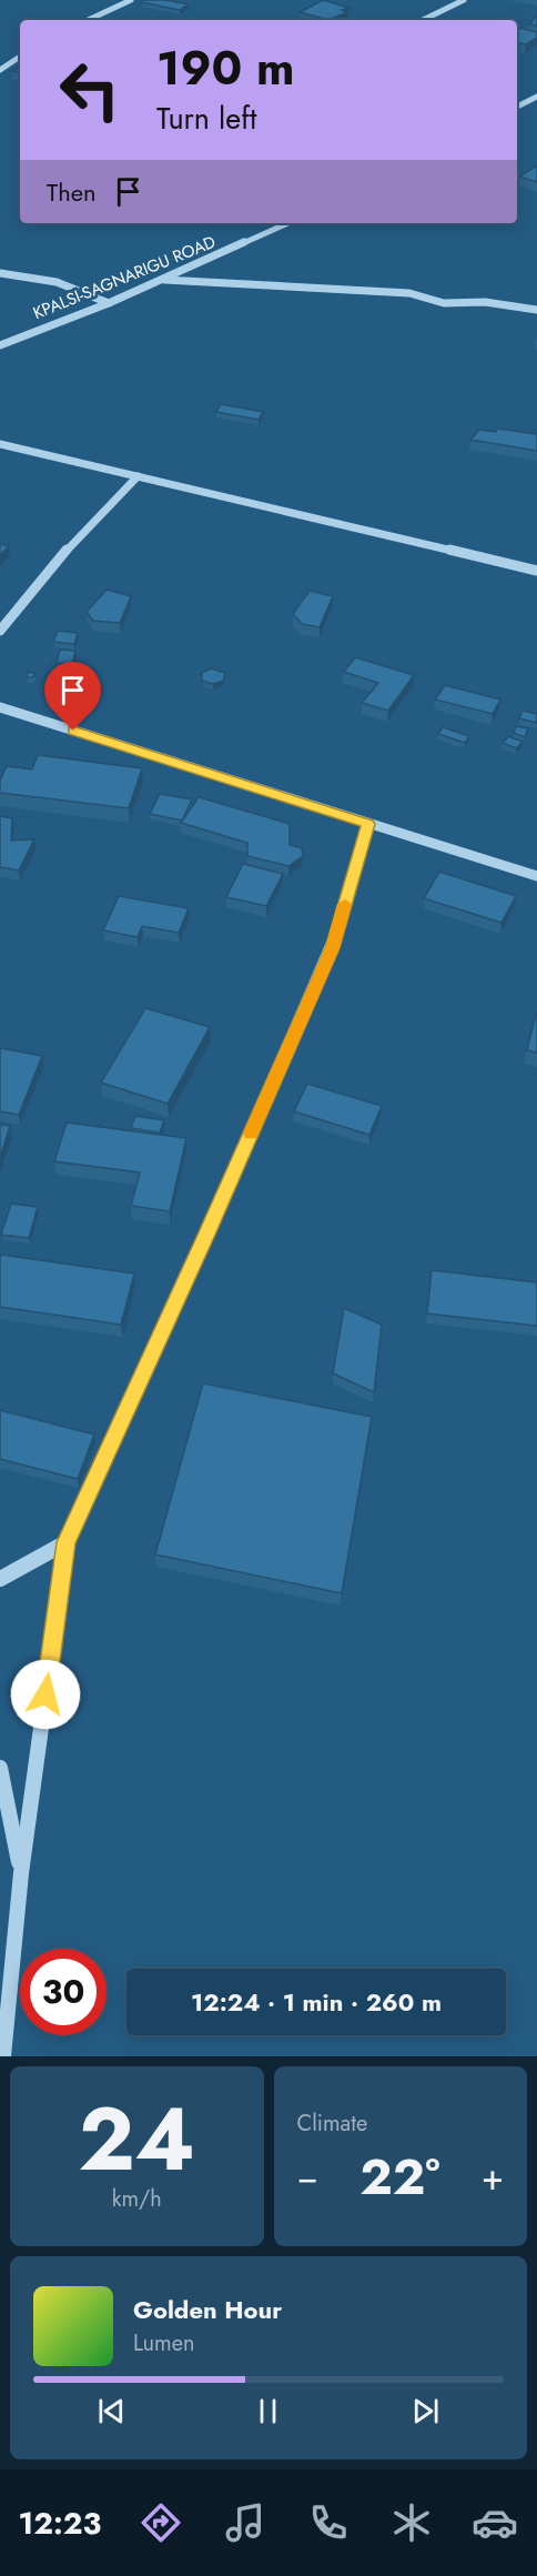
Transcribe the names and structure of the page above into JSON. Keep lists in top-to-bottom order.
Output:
{
  "streets": {
    "street": ["KPALSI-SAGNARIGU ROAD"]
  },
  "page": {
    "turn": ["190 m", "Turn left"],
    "then": "Then",
    "limit": "30",
    "trip": "12:24 · 1 min · 260 m",
    "tile": [
      ["24", "km/h"],
      "Climate"
    ],
    "heat": ["−", "22°", "+"],
    "song": ["Golden Hour", "Lumen"],
    "tabs": "12:23"
  }
}
